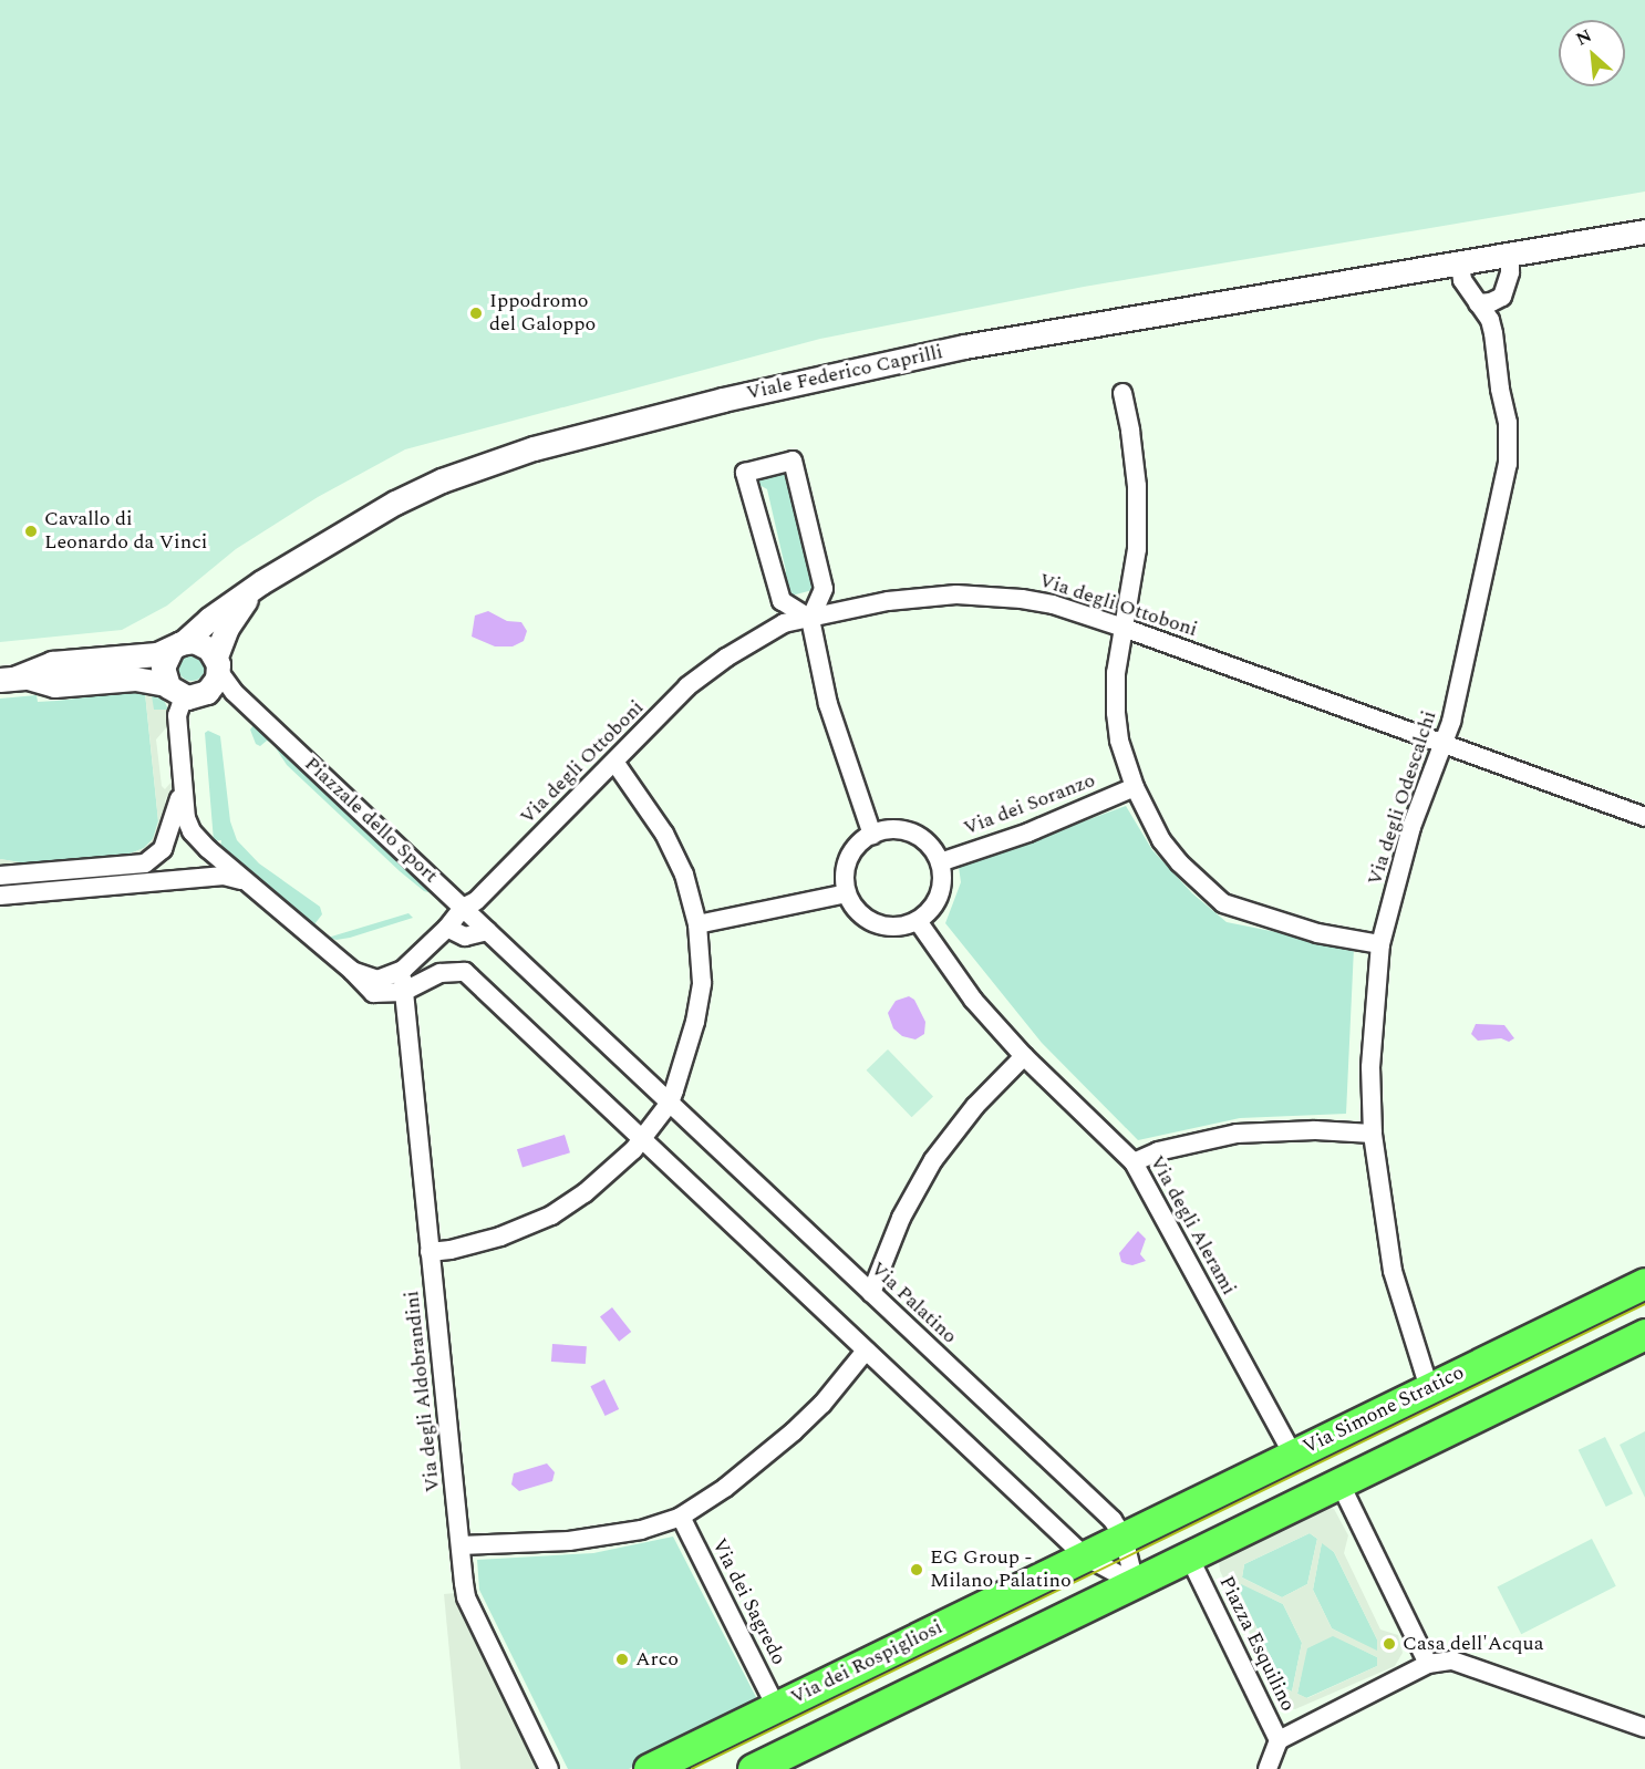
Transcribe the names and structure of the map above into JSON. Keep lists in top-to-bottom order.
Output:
{
  "streets": {
    "main road": ["Via Simone Stratico", "Via dei Rospigliosi"],
    "street": [
      "Viale Federico Caprilli",
      "Via degli Ottoboni",
      "Via degli Odescalchi",
      "Via dei Soranzo",
      "Piazzale dello Sport",
      "Via degli Alerami",
      "Via Palatino",
      "Via degli Aldobrandini",
      "Via dei Sagredo",
      "Piazza Esquilino"
    ]
  },
  "crossings": [
    ["Viale Federico Caprilli", "Piazzale dello Sport"],
    ["Via degli Ottoboni", "Via degli Odescalchi"],
    ["Via degli Ottoboni", "Piazzale dello Sport"],
    ["Via degli Ottoboni", "Via Palatino"],
    ["Via degli Odescalchi", "Via Simone Stratico"],
    ["Via dei Soranzo", "Via degli Alerami"],
    ["Piazzale dello Sport", "Via Palatino"],
    ["Via degli Alerami", "Via Simone Stratico"],
    ["Via Palatino", "Via Simone Stratico"],
    ["Via Palatino", "Via dei Rospigliosi"],
    ["Via Simone Stratico", "Via dei Rospigliosi"],
    ["Via dei Sagredo", "Via dei Rospigliosi"]
  ],
  "places": [
    "Ippodromo del Galoppo",
    "Cavallo di Leonardo da Vinci",
    "EG Group - Milano Palatino",
    "Casa dell'Acqua",
    "Arco"
  ],
  "north": "top left"
}
